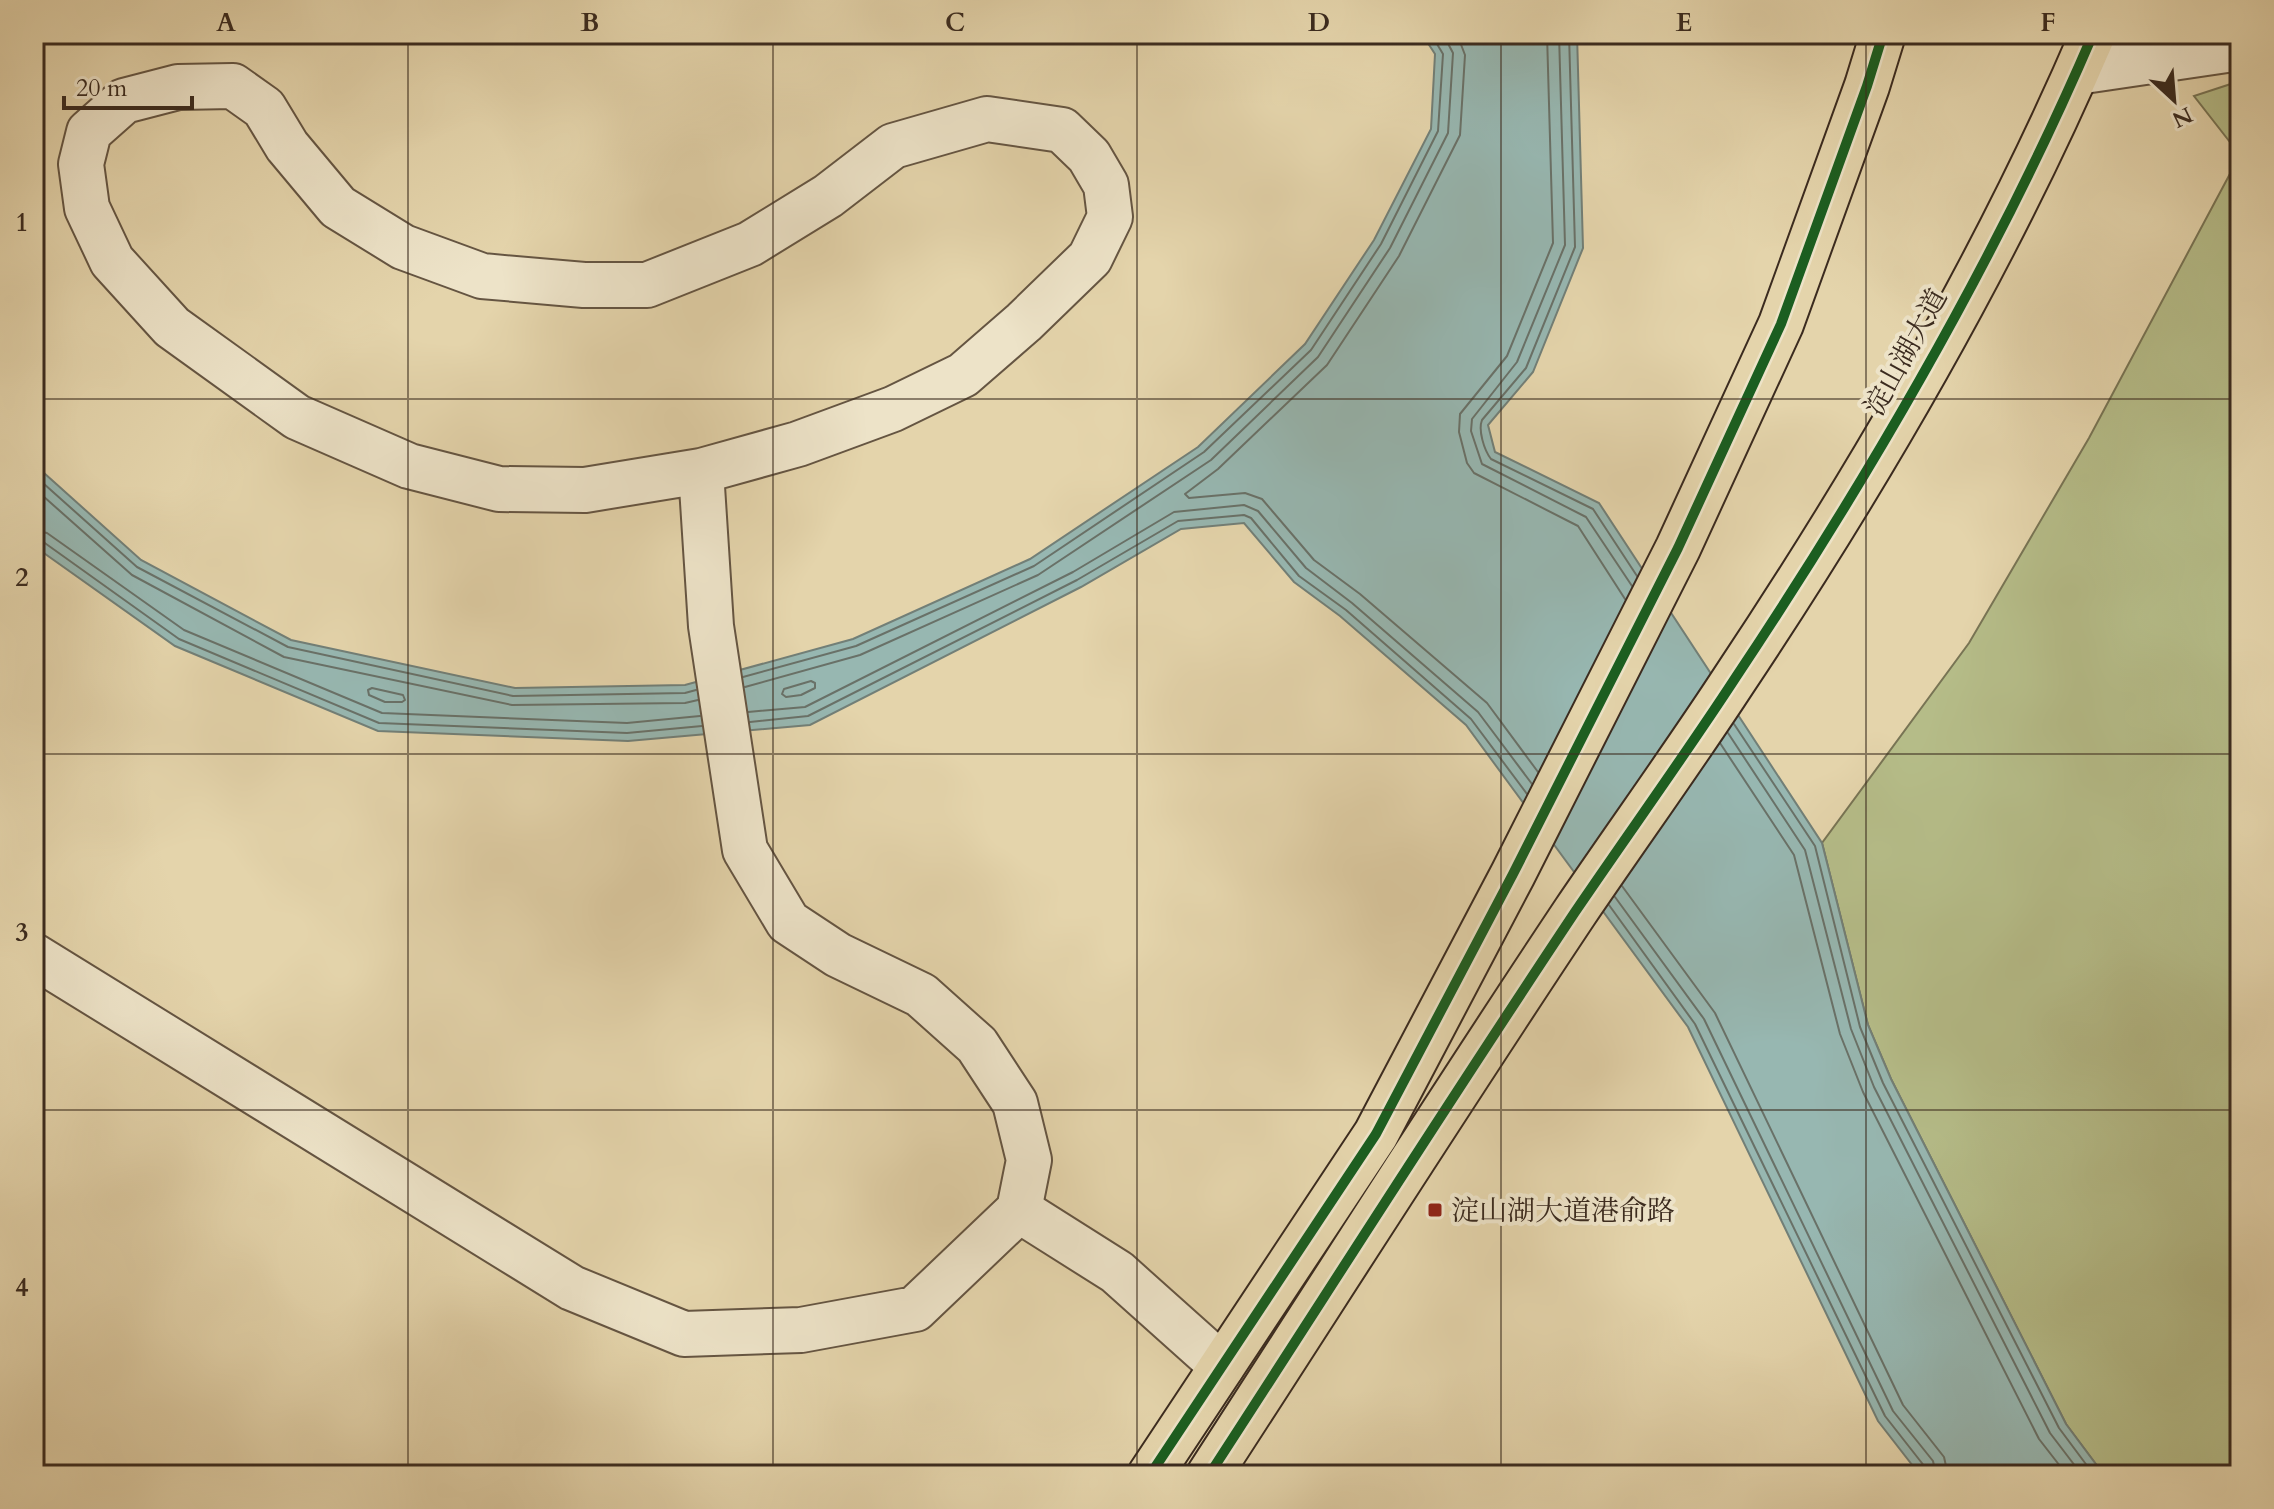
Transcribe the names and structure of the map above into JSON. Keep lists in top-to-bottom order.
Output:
{
  "streets": {
    "main road": ["淀山湖大道"]
  },
  "places": {
    "transit": ["淀山湖大道港俞路"]
  },
  "scale_bar": "20 m",
  "north": "bottom right",
  "grid": {
    "columns": [
      "A",
      "B",
      "C",
      "D",
      "E",
      "F"
    ],
    "rows": [
      "1",
      "2",
      "3",
      "4"
    ]
  }
}
